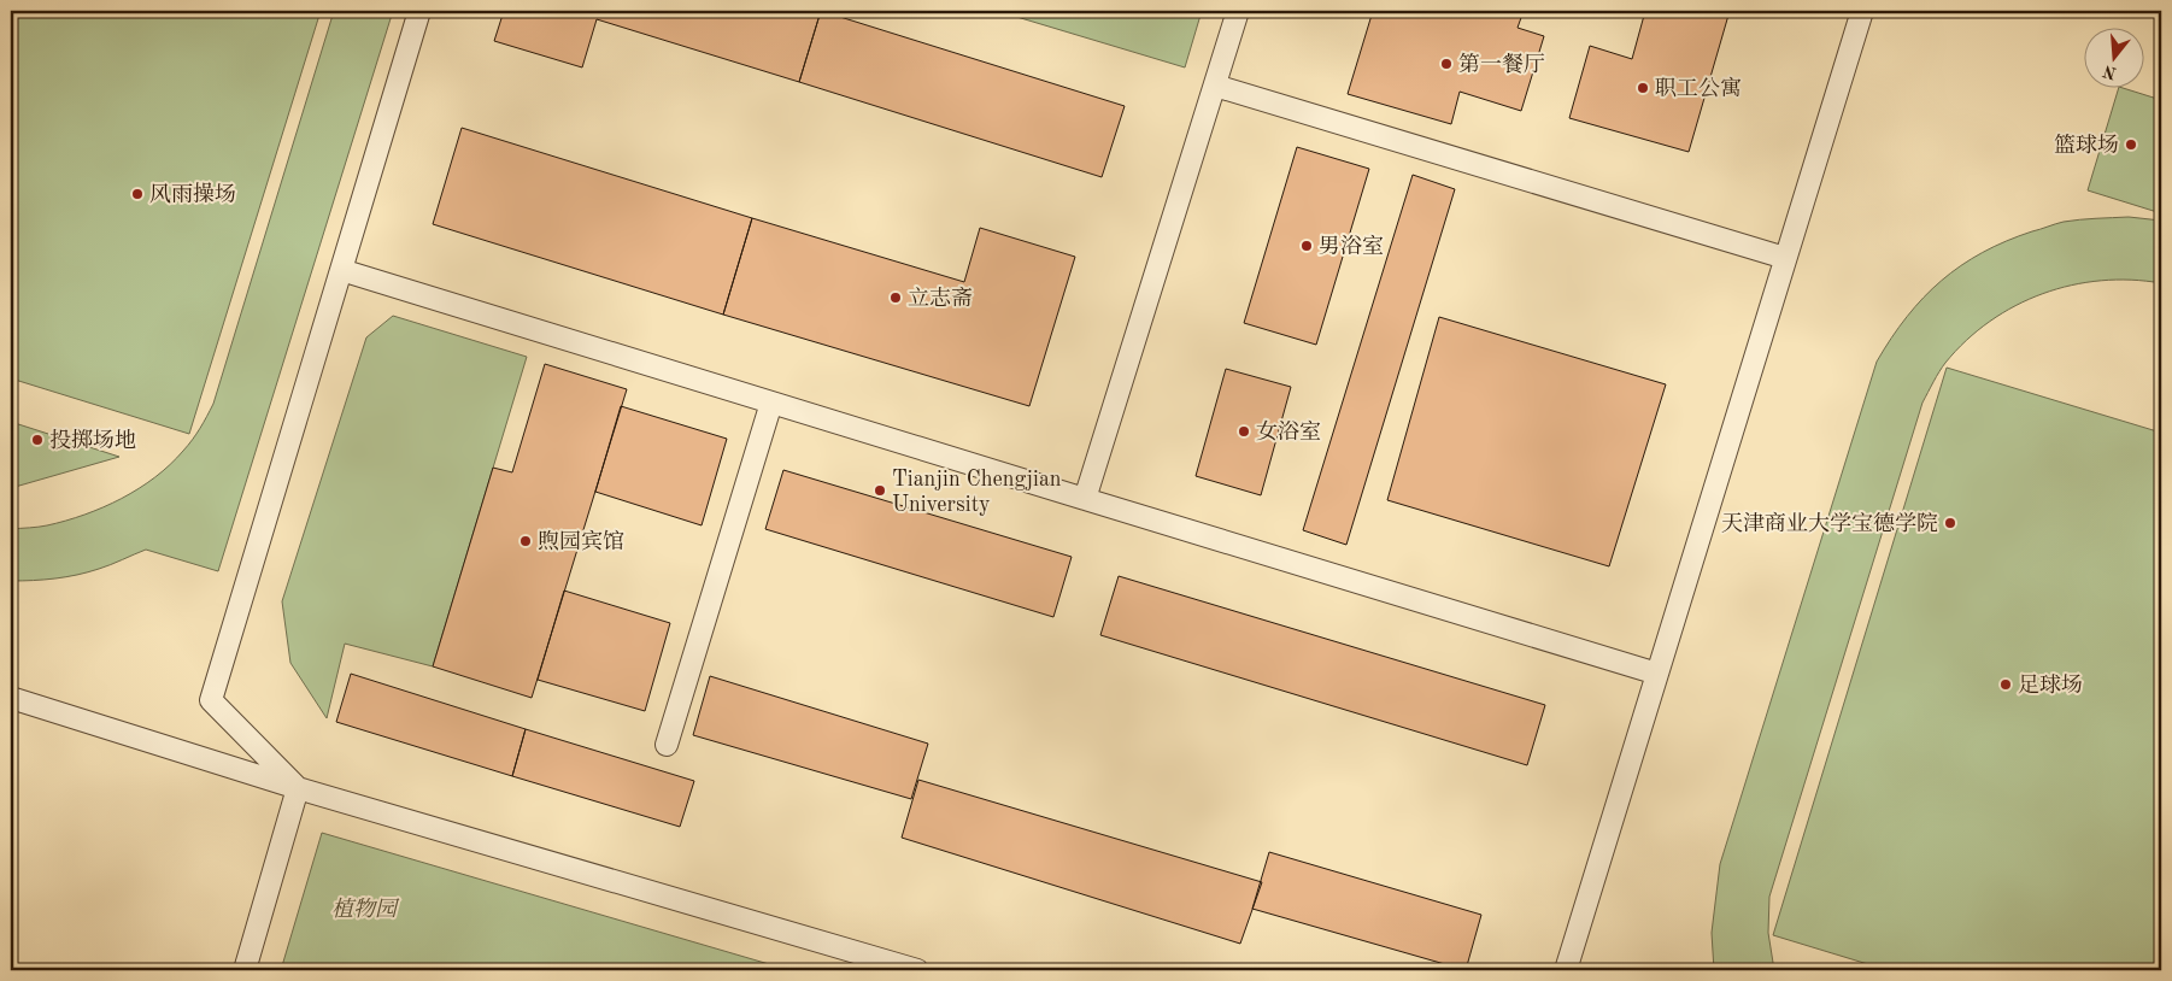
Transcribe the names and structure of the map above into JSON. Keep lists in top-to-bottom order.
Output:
{
  "parks": ["植物园"],
  "places": [
    "第一餐厅",
    "职工公寓",
    "篮球场",
    "风雨操场",
    "男浴室",
    "立志斋",
    "女浴室",
    "投掷场地",
    "Tianjin Chengjian University",
    "天津商业大学宝德学院",
    "煦园宾馆",
    "足球场"
  ],
  "north": "bottom"
}
